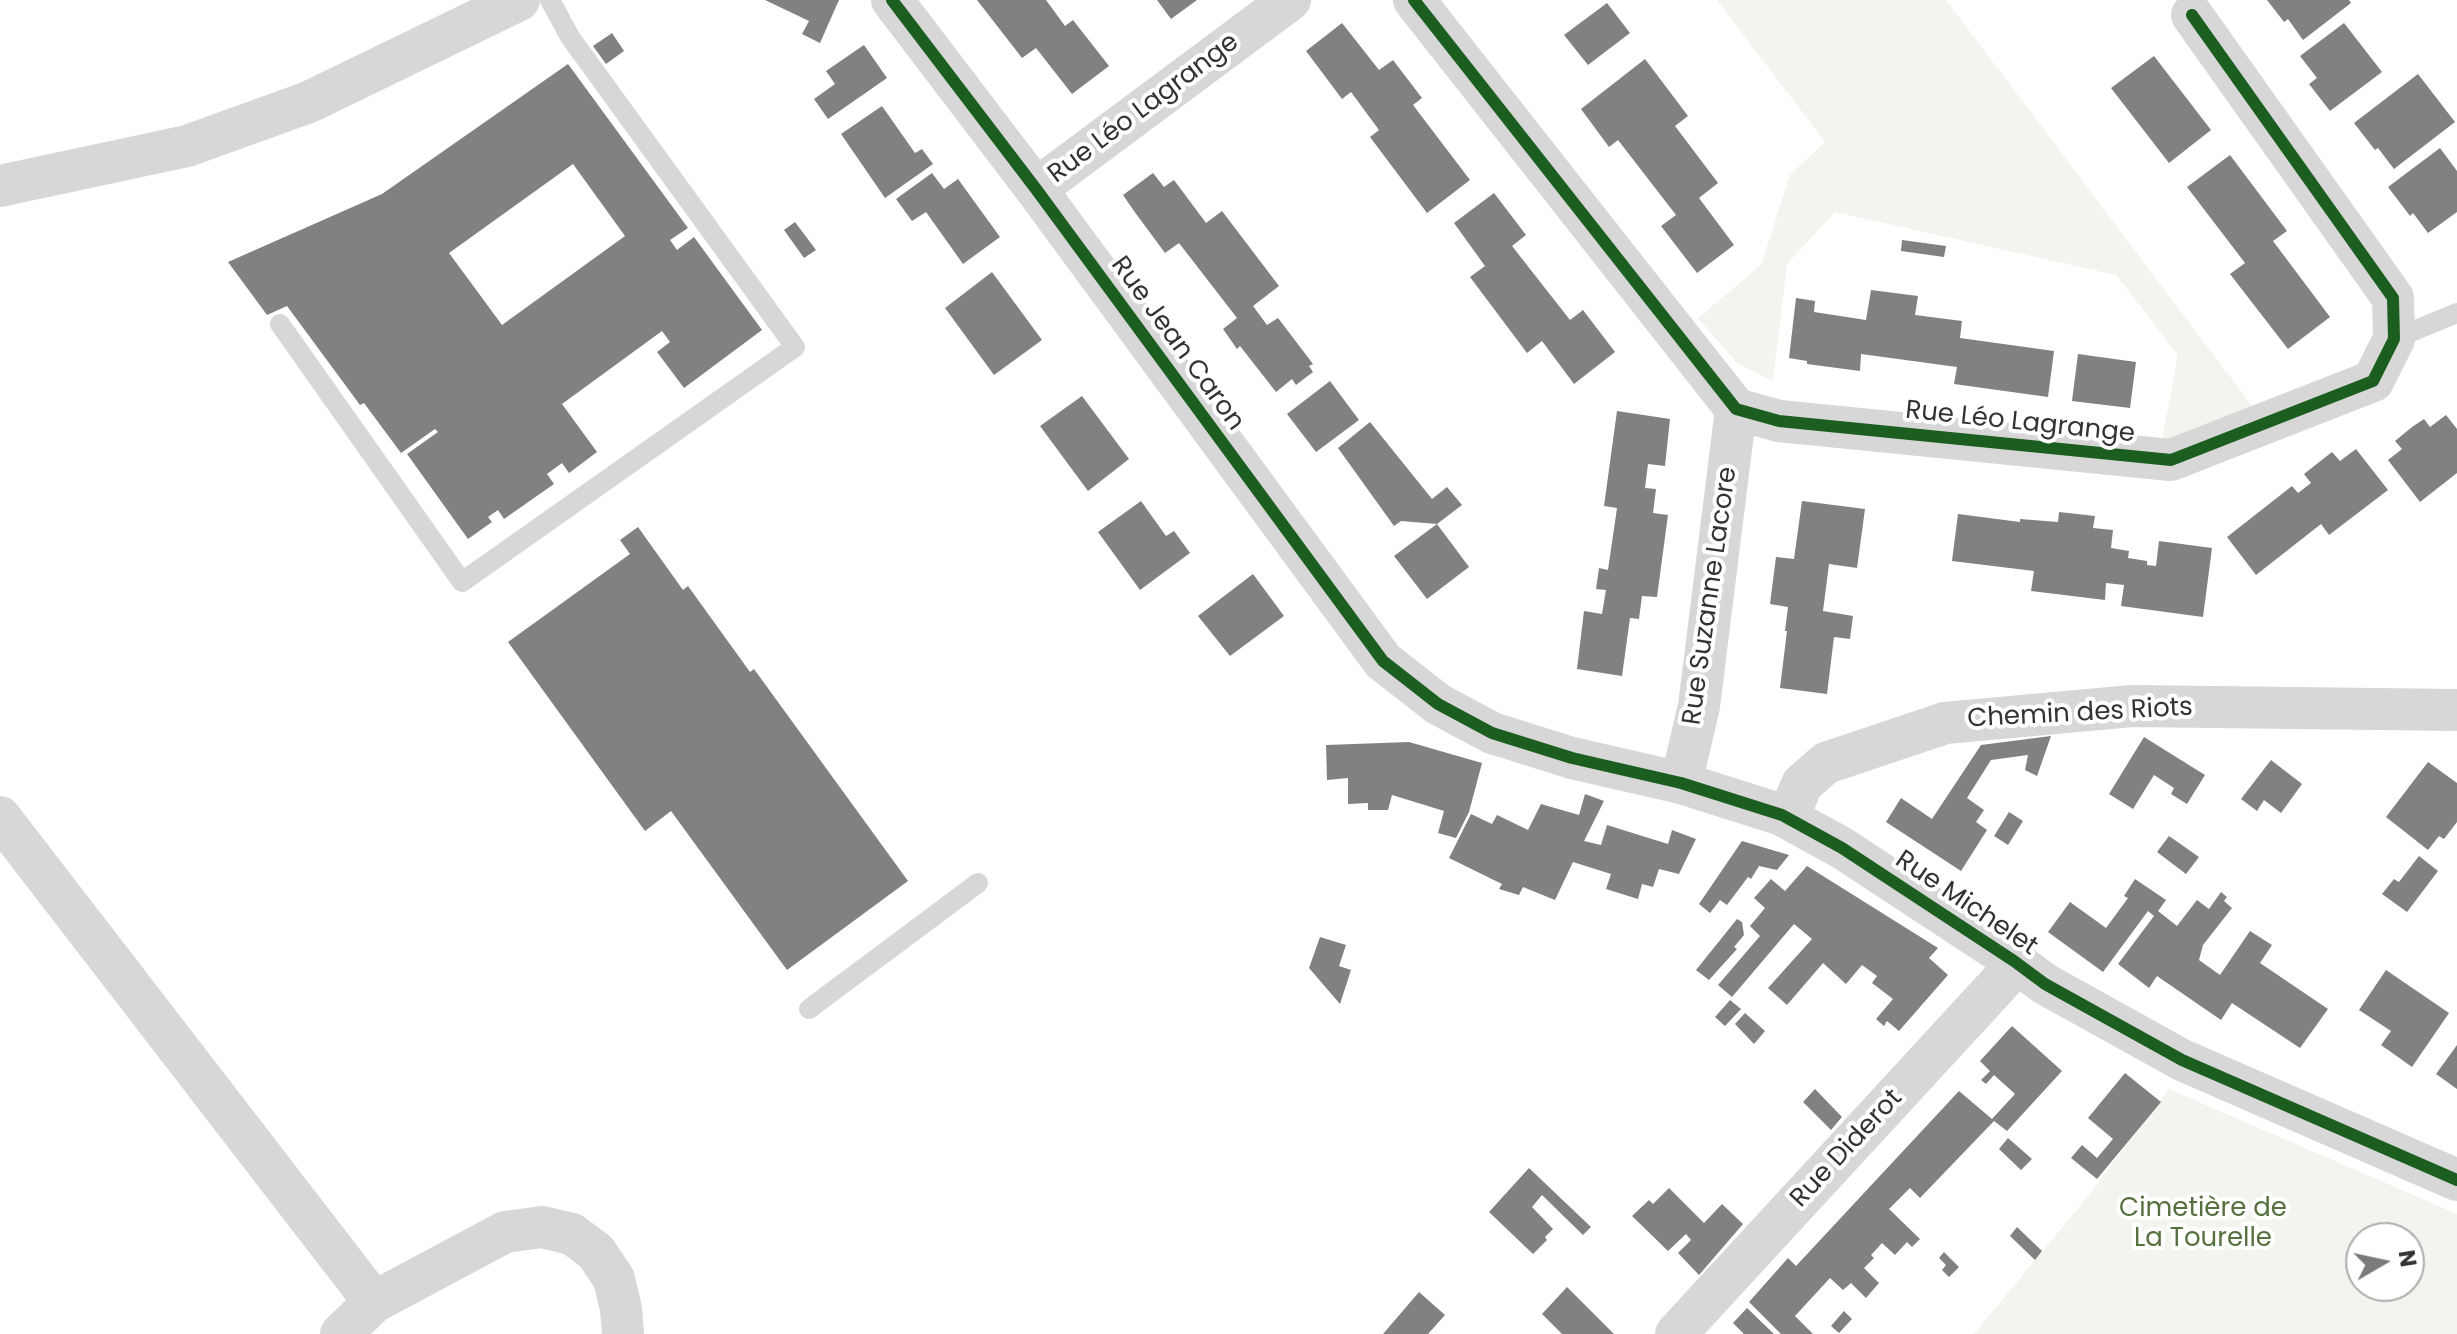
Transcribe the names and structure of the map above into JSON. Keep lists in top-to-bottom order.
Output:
{
  "streets": {
    "street": [
      "Rue Léo Lagrange",
      "Rue Jean Caron",
      "Rue Suzanne Lacore",
      "Chemin des Riots",
      "Rue Michelet",
      "Rue Diderot"
    ]
  },
  "crossings": [
    ["Rue Léo Lagrange", "Rue Jean Caron"],
    ["Rue Léo Lagrange", "Rue Suzanne Lacore"],
    ["Rue Jean Caron", "Rue Michelet"],
    ["Rue Suzanne Lacore", "Rue Michelet"],
    ["Chemin des Riots", "Rue Michelet"],
    ["Rue Michelet", "Rue Diderot"]
  ],
  "parks": ["Cimetière de La Tourelle"],
  "north": "right"
}
